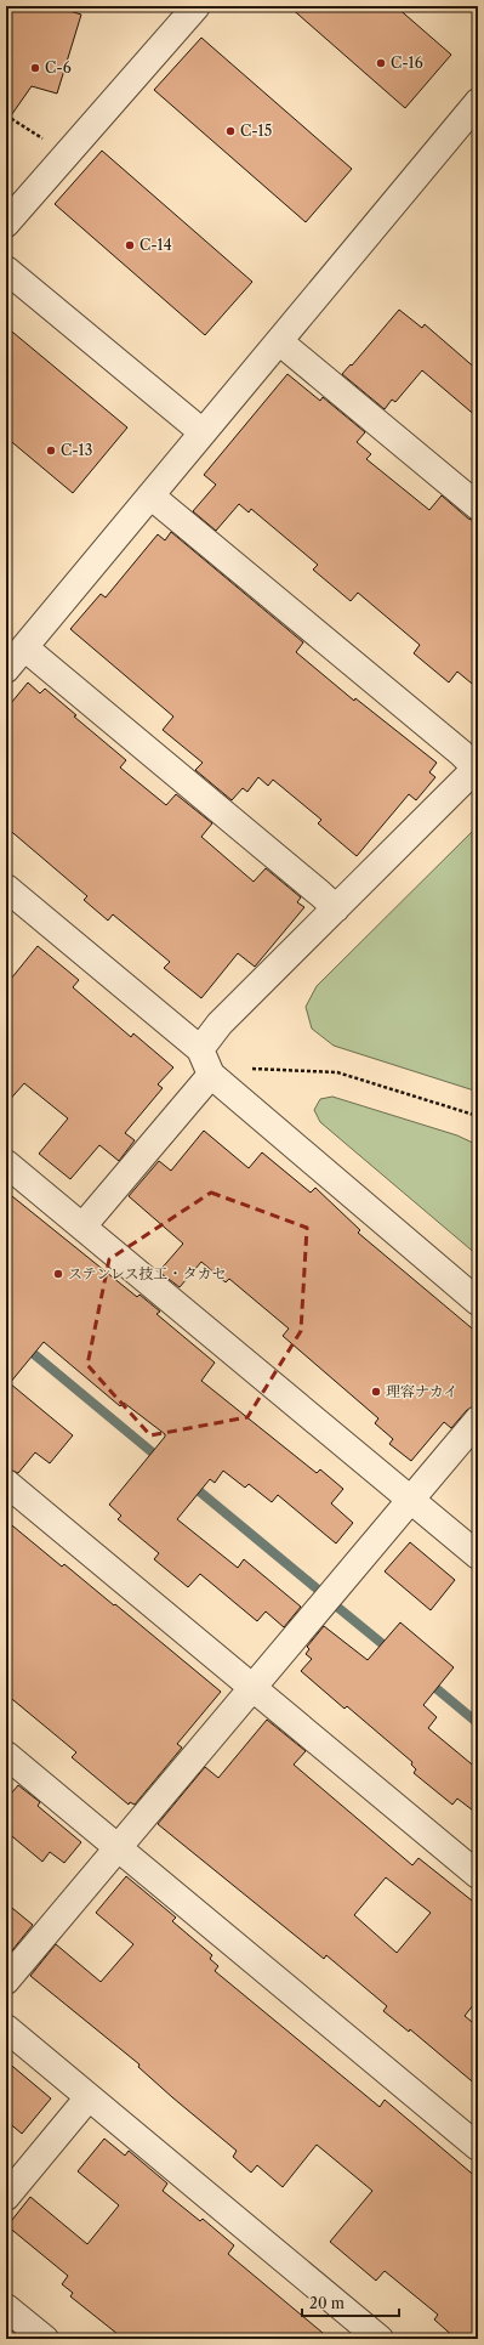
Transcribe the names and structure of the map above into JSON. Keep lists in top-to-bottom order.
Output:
{
  "places": [
    "C-16",
    "C-6",
    "C-15",
    "C-14",
    "C-13",
    "ステンレス技工・タカセ",
    "理容ナカイ"
  ],
  "scale_bar": "20 m"
}
